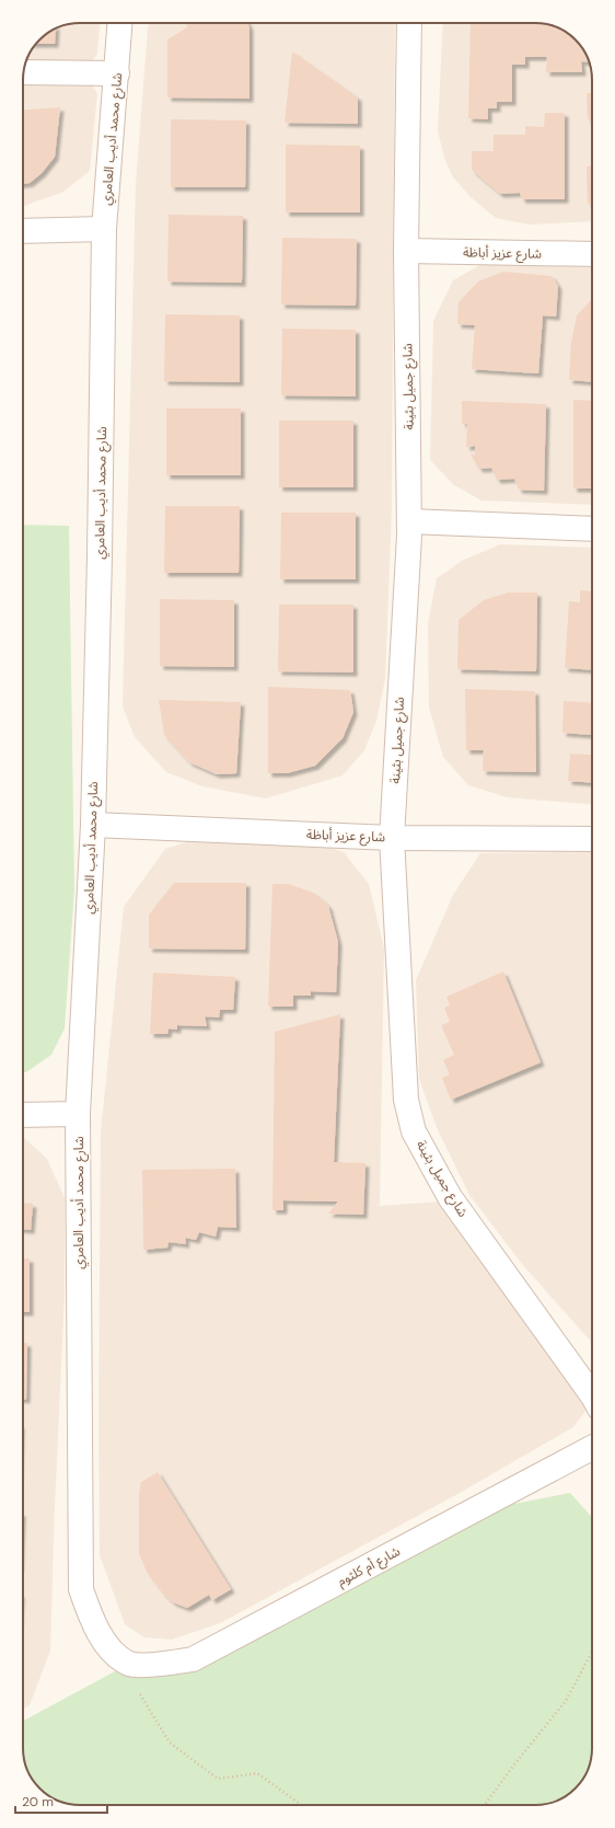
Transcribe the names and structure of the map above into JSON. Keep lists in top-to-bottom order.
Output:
{
  "streets": {
    "street": [
      "شارع محمد أديب العامري",
      "شارع عزيز أباظة",
      "شارع جميل بثينة",
      "شارع أم كلثوم"
    ]
  },
  "crossings": [
    ["شارع محمد أديب العامري", "شارع عزيز أباظة"],
    ["شارع محمد أديب العامري", "شارع أم كلثوم"],
    ["شارع عزيز أباظة", "شارع جميل بثينة"]
  ],
  "scale_bar": "20 m"
}
